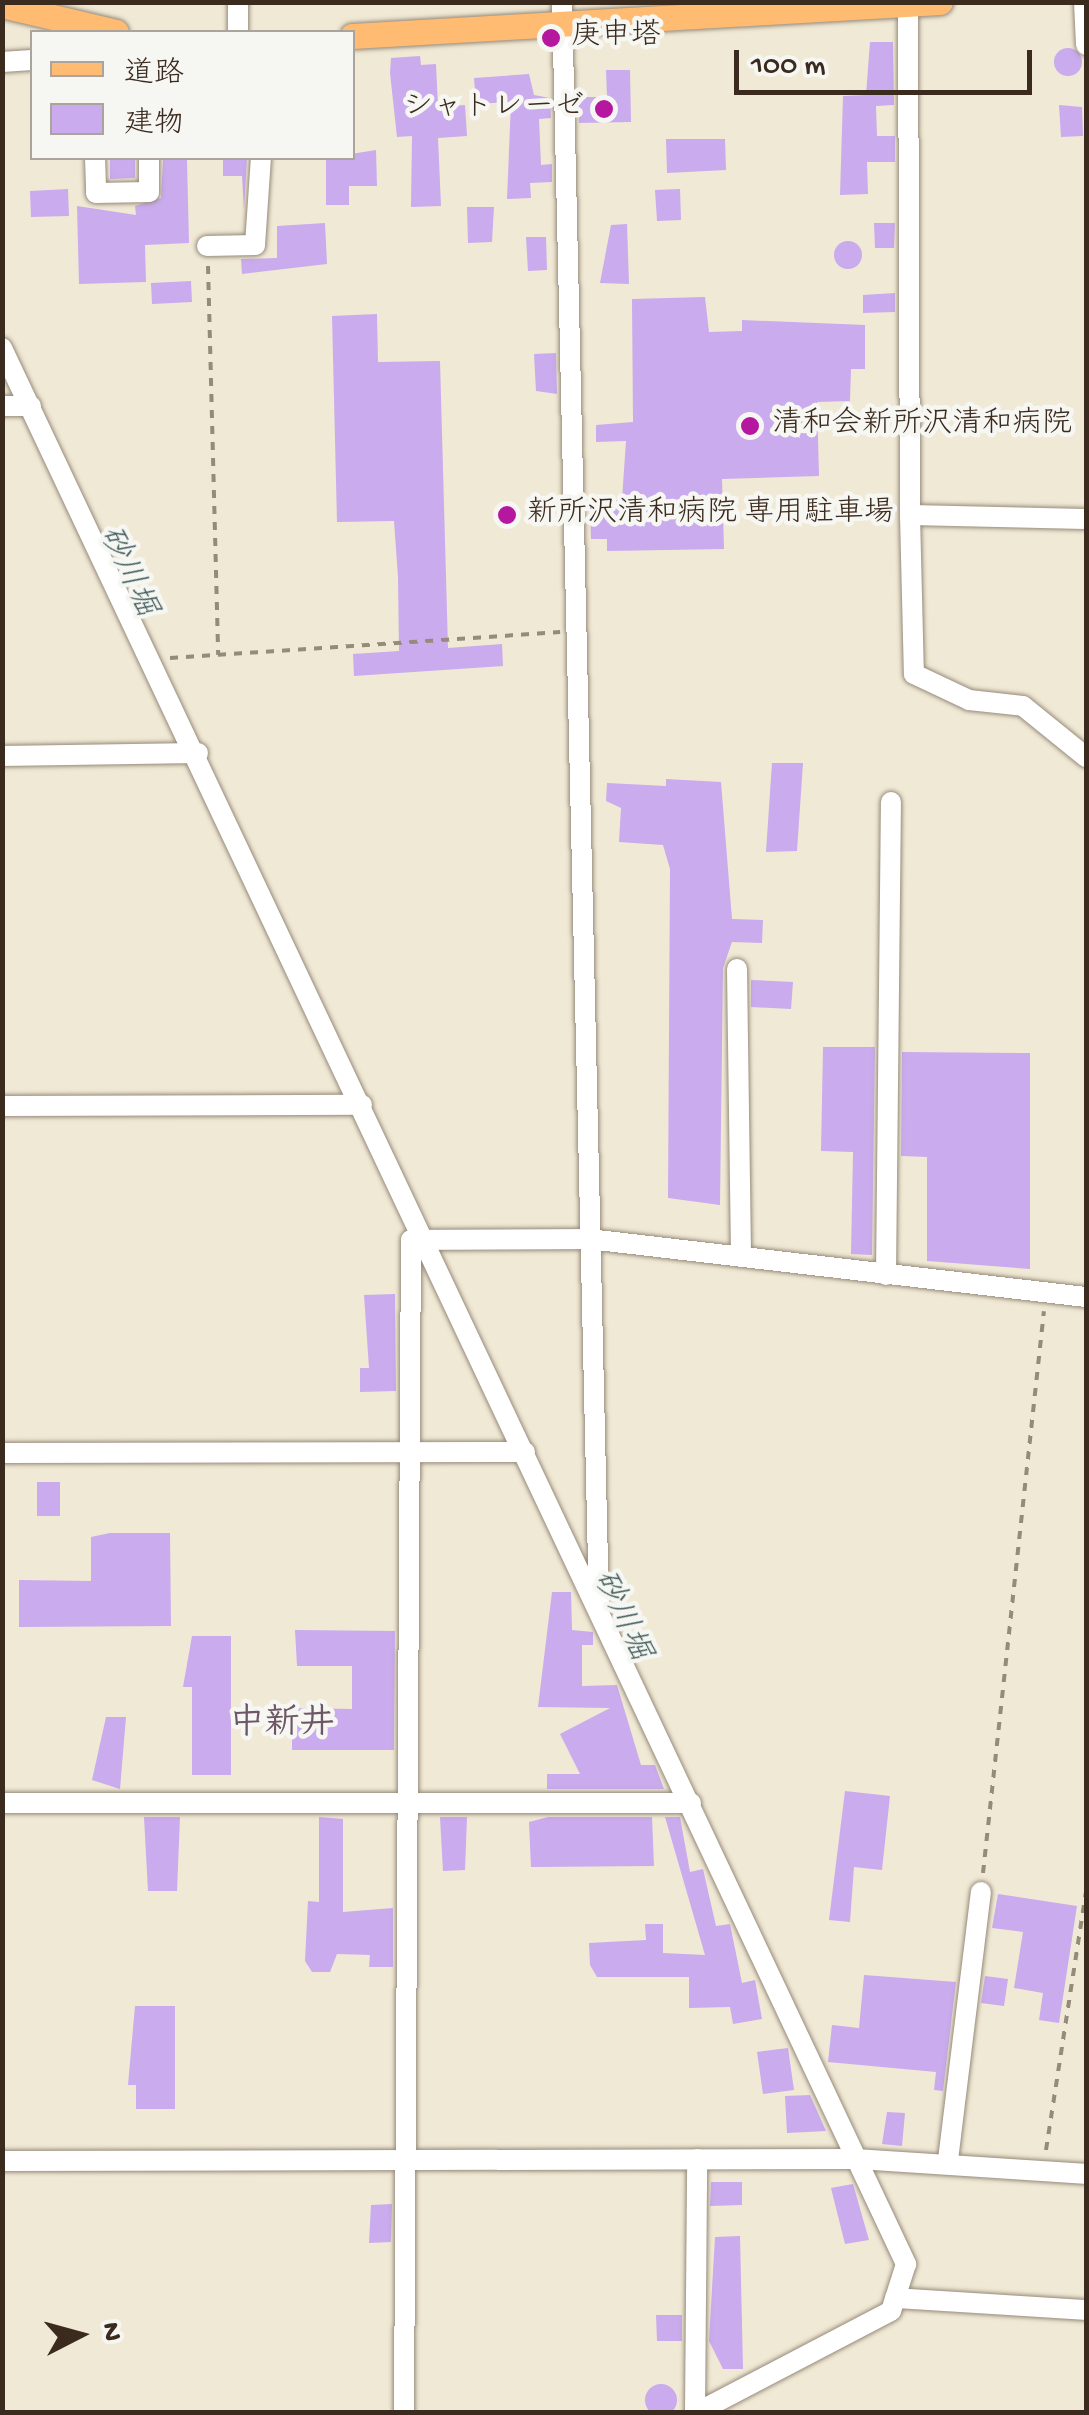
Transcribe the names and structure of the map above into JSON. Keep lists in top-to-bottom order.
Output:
{
  "districts": ["中新井"],
  "water": ["砂川堀"],
  "places": [
    "庚申塔",
    "シャトレーゼ",
    "清和会新所沢清和病院",
    "新所沢清和病院 専用駐車場"
  ],
  "legend": ["道路", "建物"],
  "scale_bar": "100 m",
  "north": "right"
}
